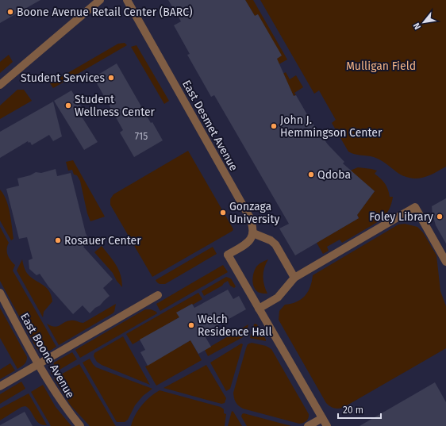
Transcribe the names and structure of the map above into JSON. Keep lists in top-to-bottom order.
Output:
{
  "streets": {
    "street": ["East Desmet Avenue", "East Boone Avenue"]
  },
  "parks": ["Mulligan Field"],
  "places": [
    "Boone Avenue Retail Center (BARC)",
    "Student Services",
    "Student Wellness Center",
    "John J. Hemmingson Center",
    "Qdoba",
    "Gonzaga University",
    "Foley Library",
    "Rosauer Center",
    "Welch Residence Hall"
  ],
  "house_numbers": ["715"],
  "scale_bar": "20 m",
  "north": "bottom left"
}
